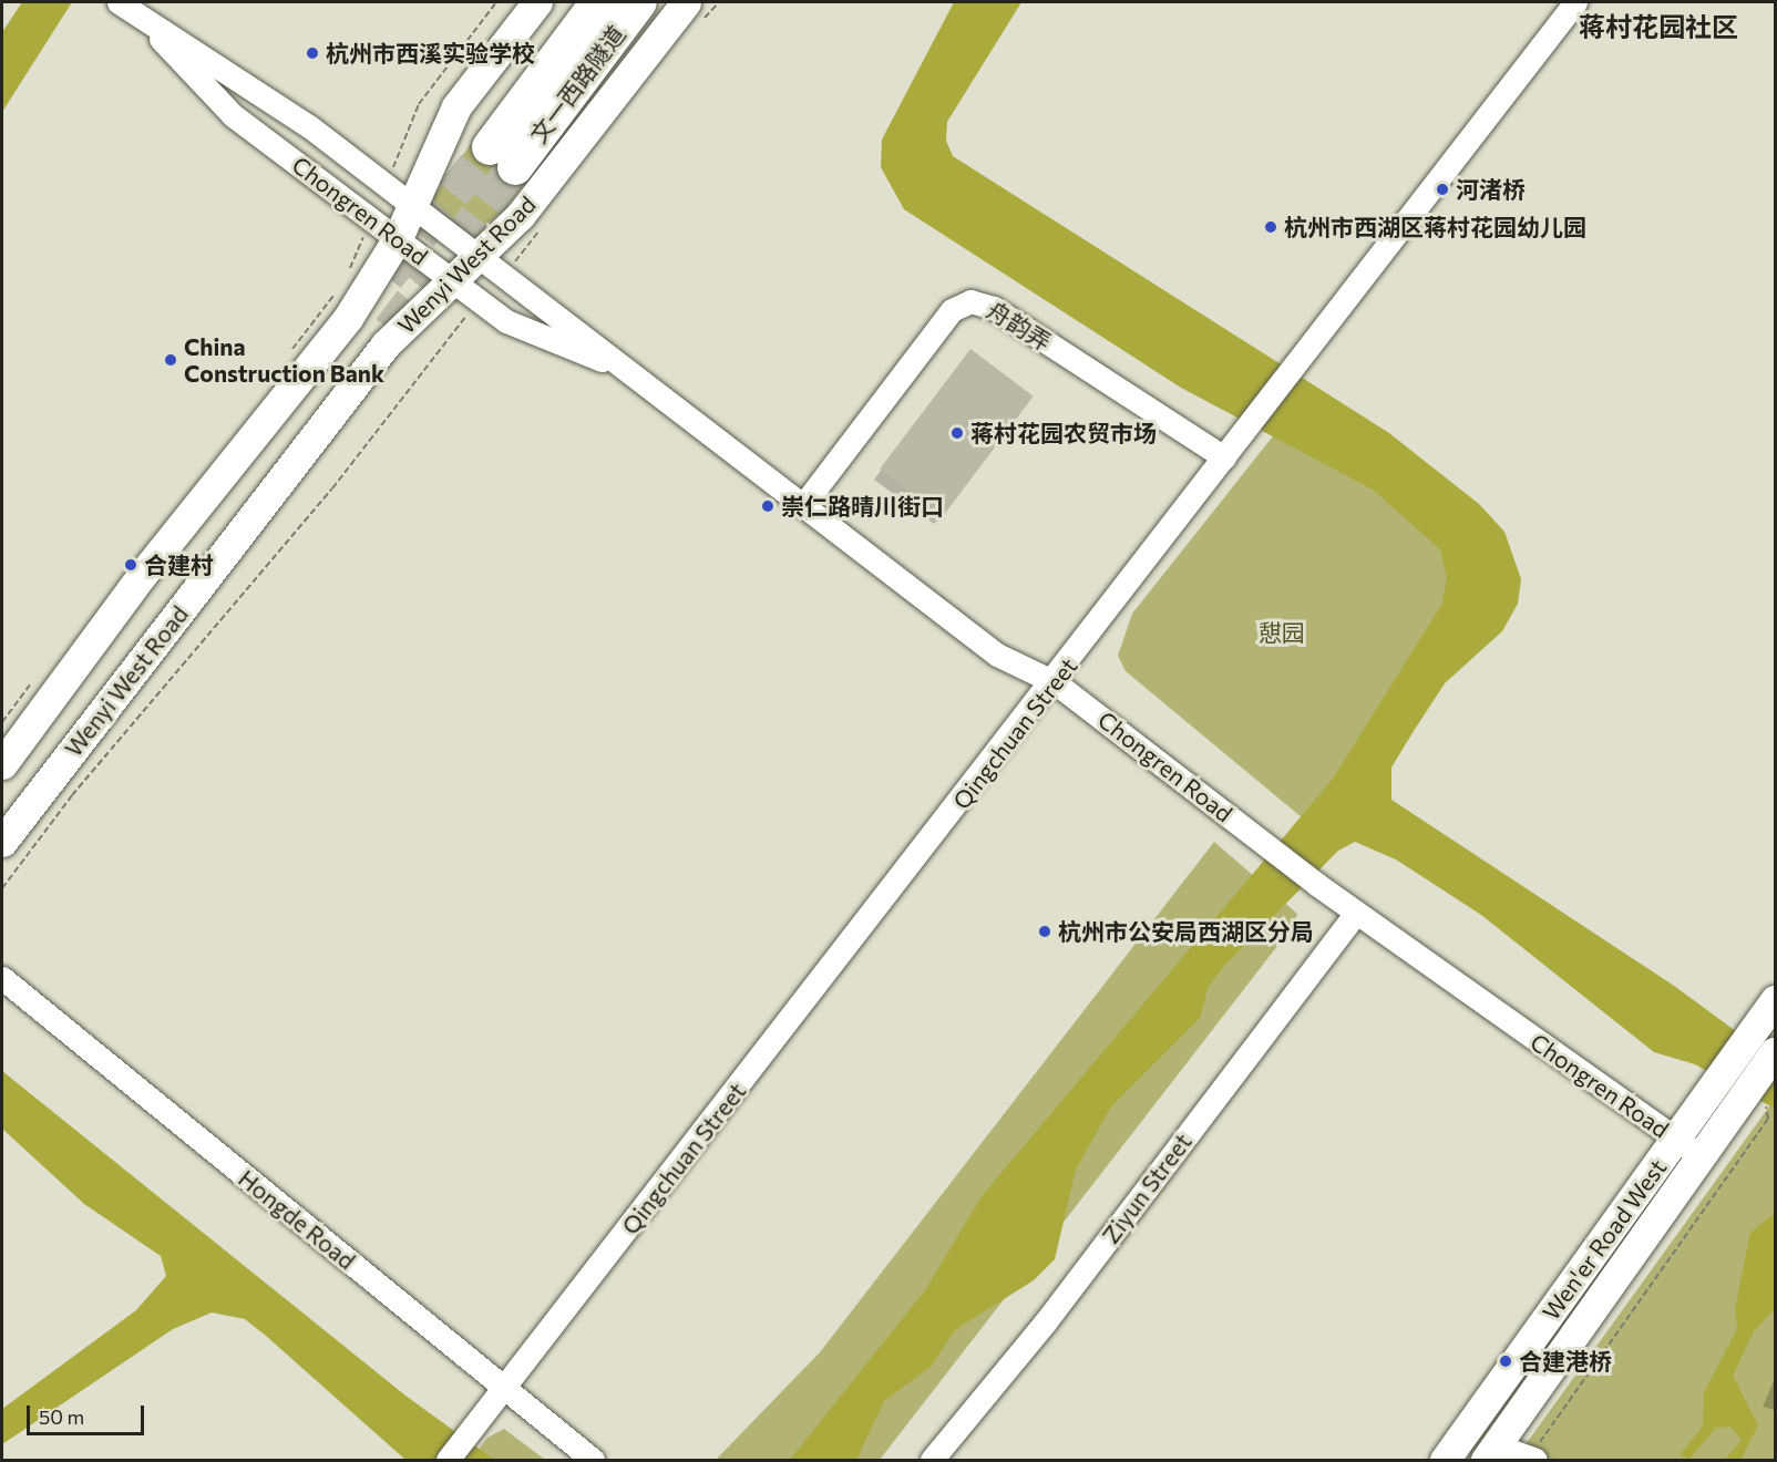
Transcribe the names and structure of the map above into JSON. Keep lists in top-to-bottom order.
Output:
{
  "streets": {
    "highway": ["文一西路隧道"],
    "main road": ["Wenyi West Road", "Wen'er Road West"],
    "street": [
      "Chongren Road",
      "舟韵弄",
      "Qingchuan Street",
      "Ziyun Street",
      "Hongde Road"
    ]
  },
  "crossings": [
    ["Chongren Road", "Wenyi West Road"],
    ["Chongren Road", "舟韵弄"],
    ["Chongren Road", "Qingchuan Street"],
    ["Chongren Road", "Ziyun Street"],
    ["Chongren Road", "Wen'er Road West"],
    ["舟韵弄", "Qingchuan Street"],
    ["Qingchuan Street", "Hongde Road"]
  ],
  "districts": ["蒋村花园社区"],
  "parks": ["憇园"],
  "places": [
    "杭州市西溪实验学校",
    "河渚桥",
    "杭州市西湖区蒋村花园幼儿园",
    "China Construction Bank",
    "蒋村花园农贸市场",
    "崇仁路晴川街口",
    "合建村",
    "杭州市公安局西湖区分局",
    "合建港桥"
  ],
  "scale_bar": "50 m"
}
